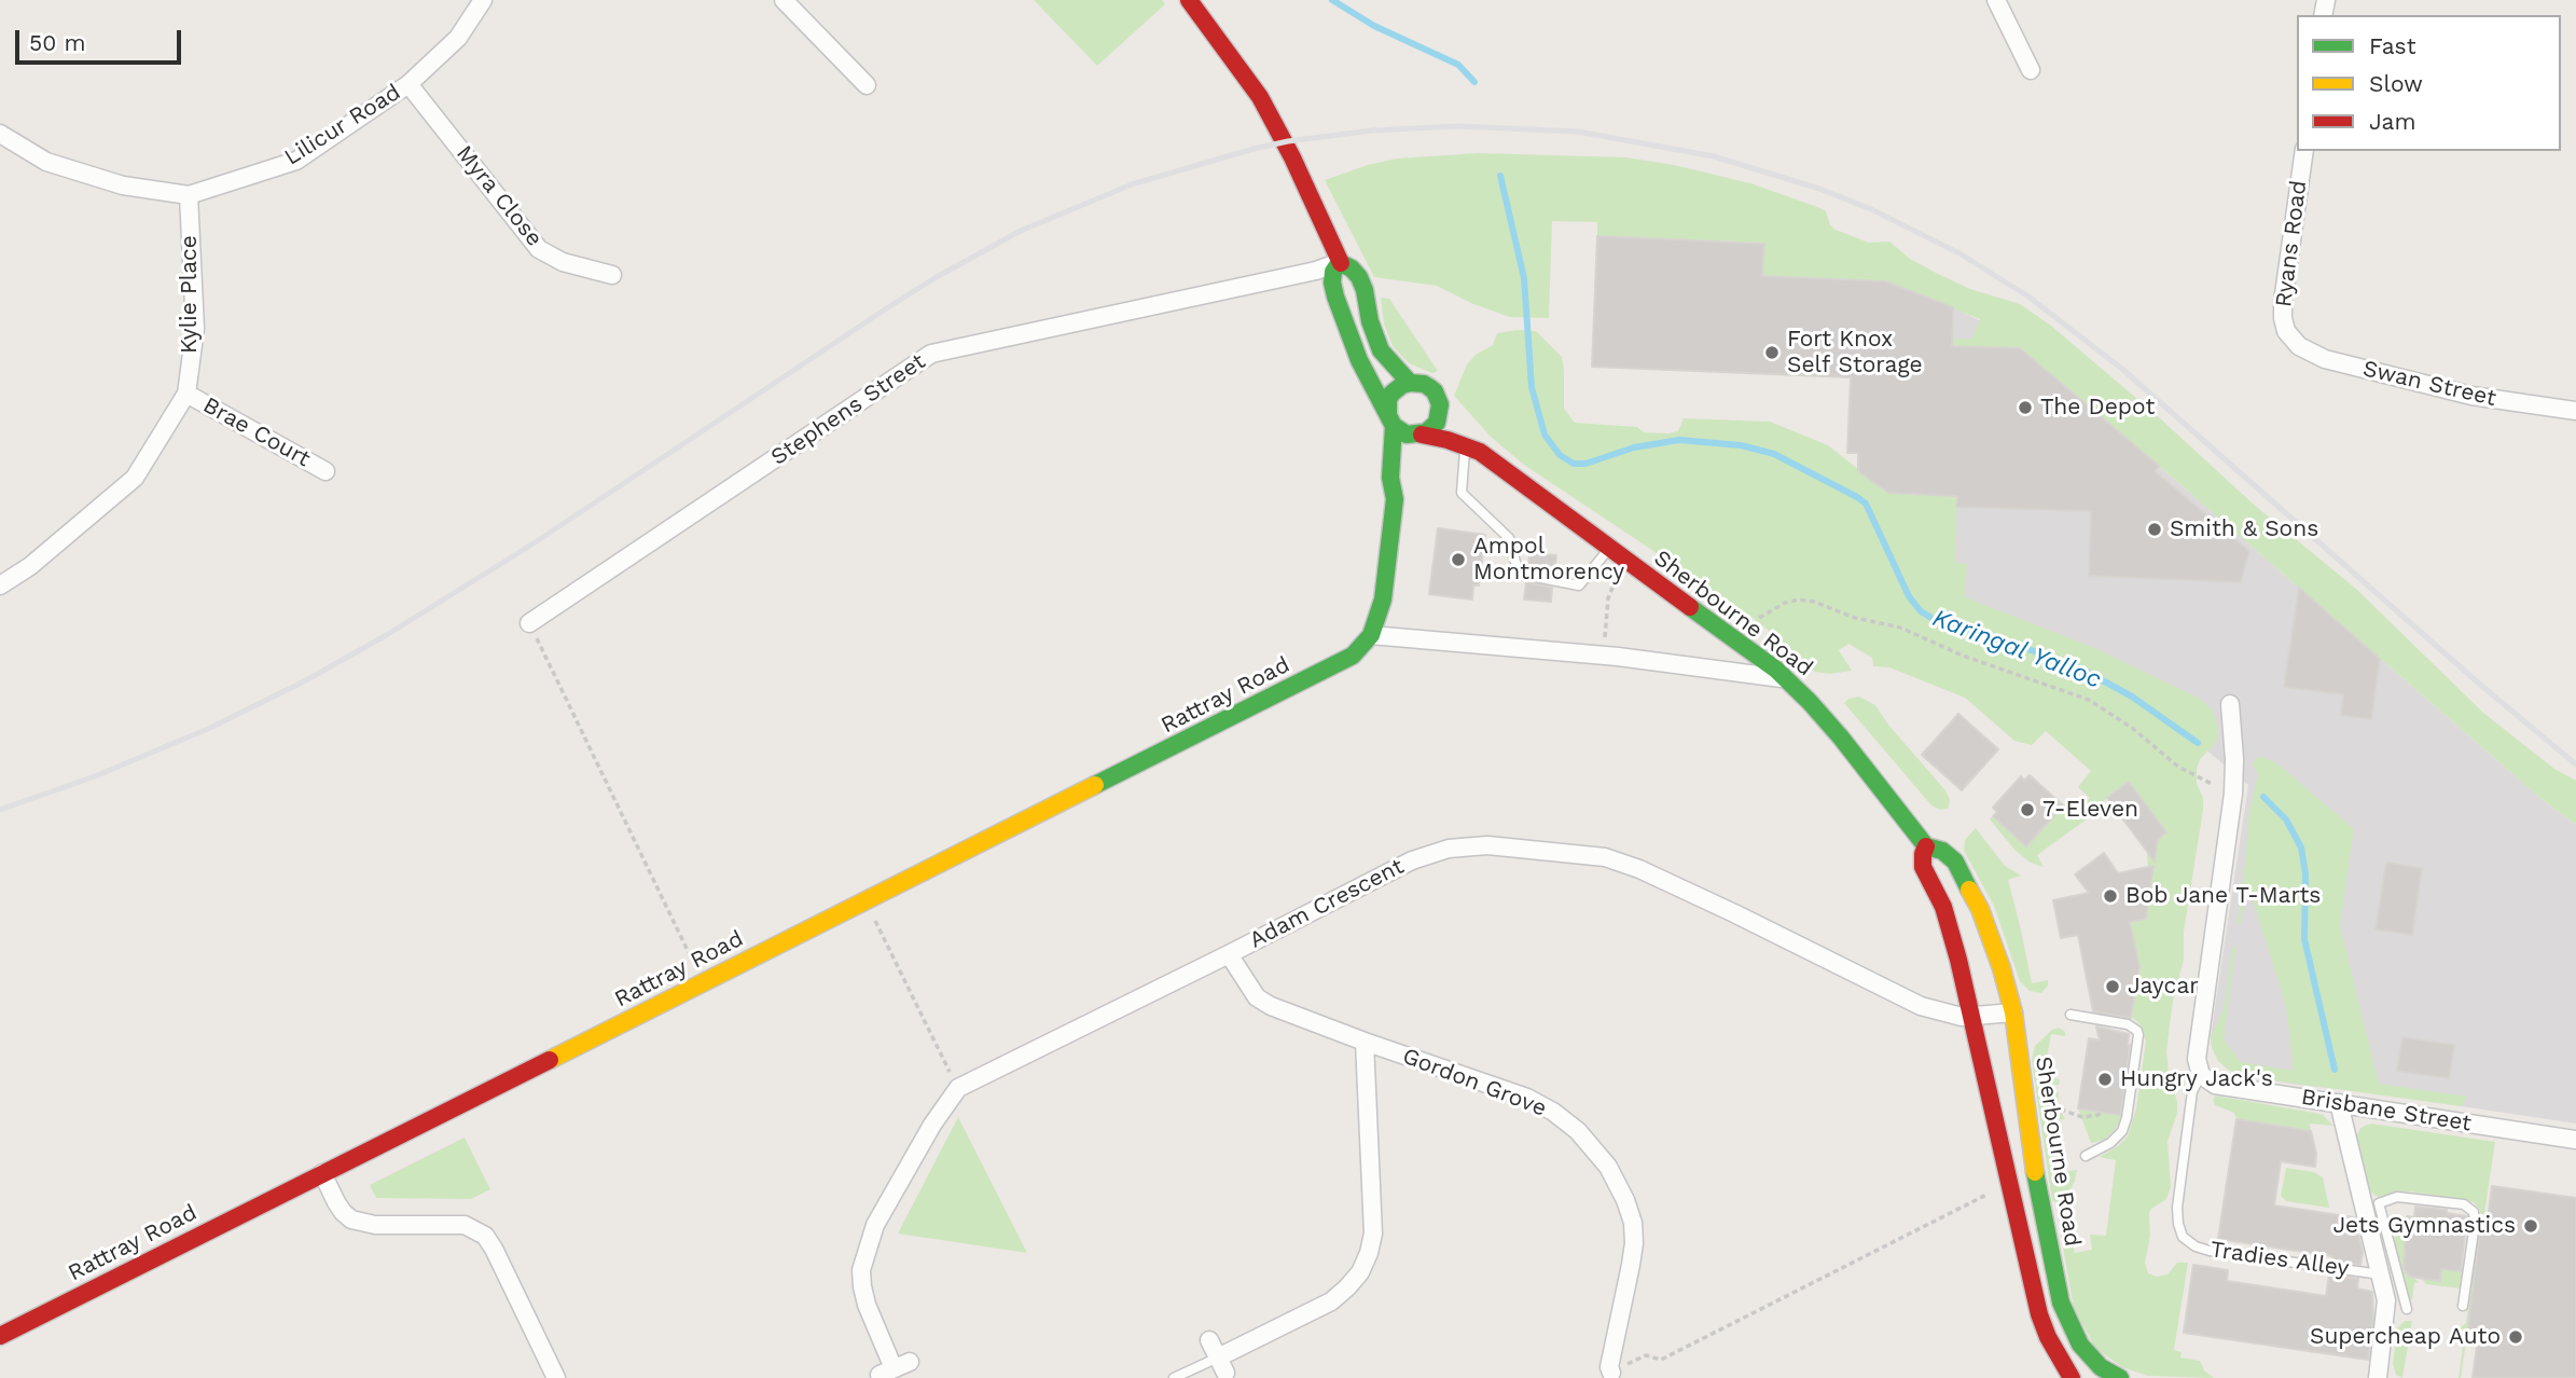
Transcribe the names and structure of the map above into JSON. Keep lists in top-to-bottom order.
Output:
{
  "streets": {
    "main road": ["Sherbourne Road", "Rattray Road"],
    "street": [
      "Lilicur Road",
      "Myra Close",
      "Ryans Road",
      "Kylie Place",
      "Swan Street",
      "Stephens Street",
      "Brae Court",
      "Adam Crescent",
      "Gordon Grove",
      "Brisbane Street"
    ],
    "lane": ["Tradies Alley"]
  },
  "crossings": [
    ["Lilicur Road", "Myra Close"],
    ["Lilicur Road", "Kylie Place"],
    ["Ryans Road", "Swan Street"],
    ["Kylie Place", "Brae Court"],
    ["Sherbourne Road", "Rattray Road"],
    ["Sherbourne Road", "Adam Crescent"],
    ["Adam Crescent", "Gordon Grove"],
    ["Brisbane Street", "Tradies Alley"]
  ],
  "water": ["Karingal Yalloc"],
  "places": [
    "Fort Knox Self Storage",
    "The Depot",
    "Smith & Sons",
    "Ampol Montmorency",
    "7-Eleven",
    "Bob Jane T-Marts",
    "Jaycar",
    "Hungry Jack's",
    "Jets Gymnastics",
    "Supercheap Auto"
  ],
  "legend": ["Fast", "Slow", "Jam"],
  "scale_bar": "50 m"
}
